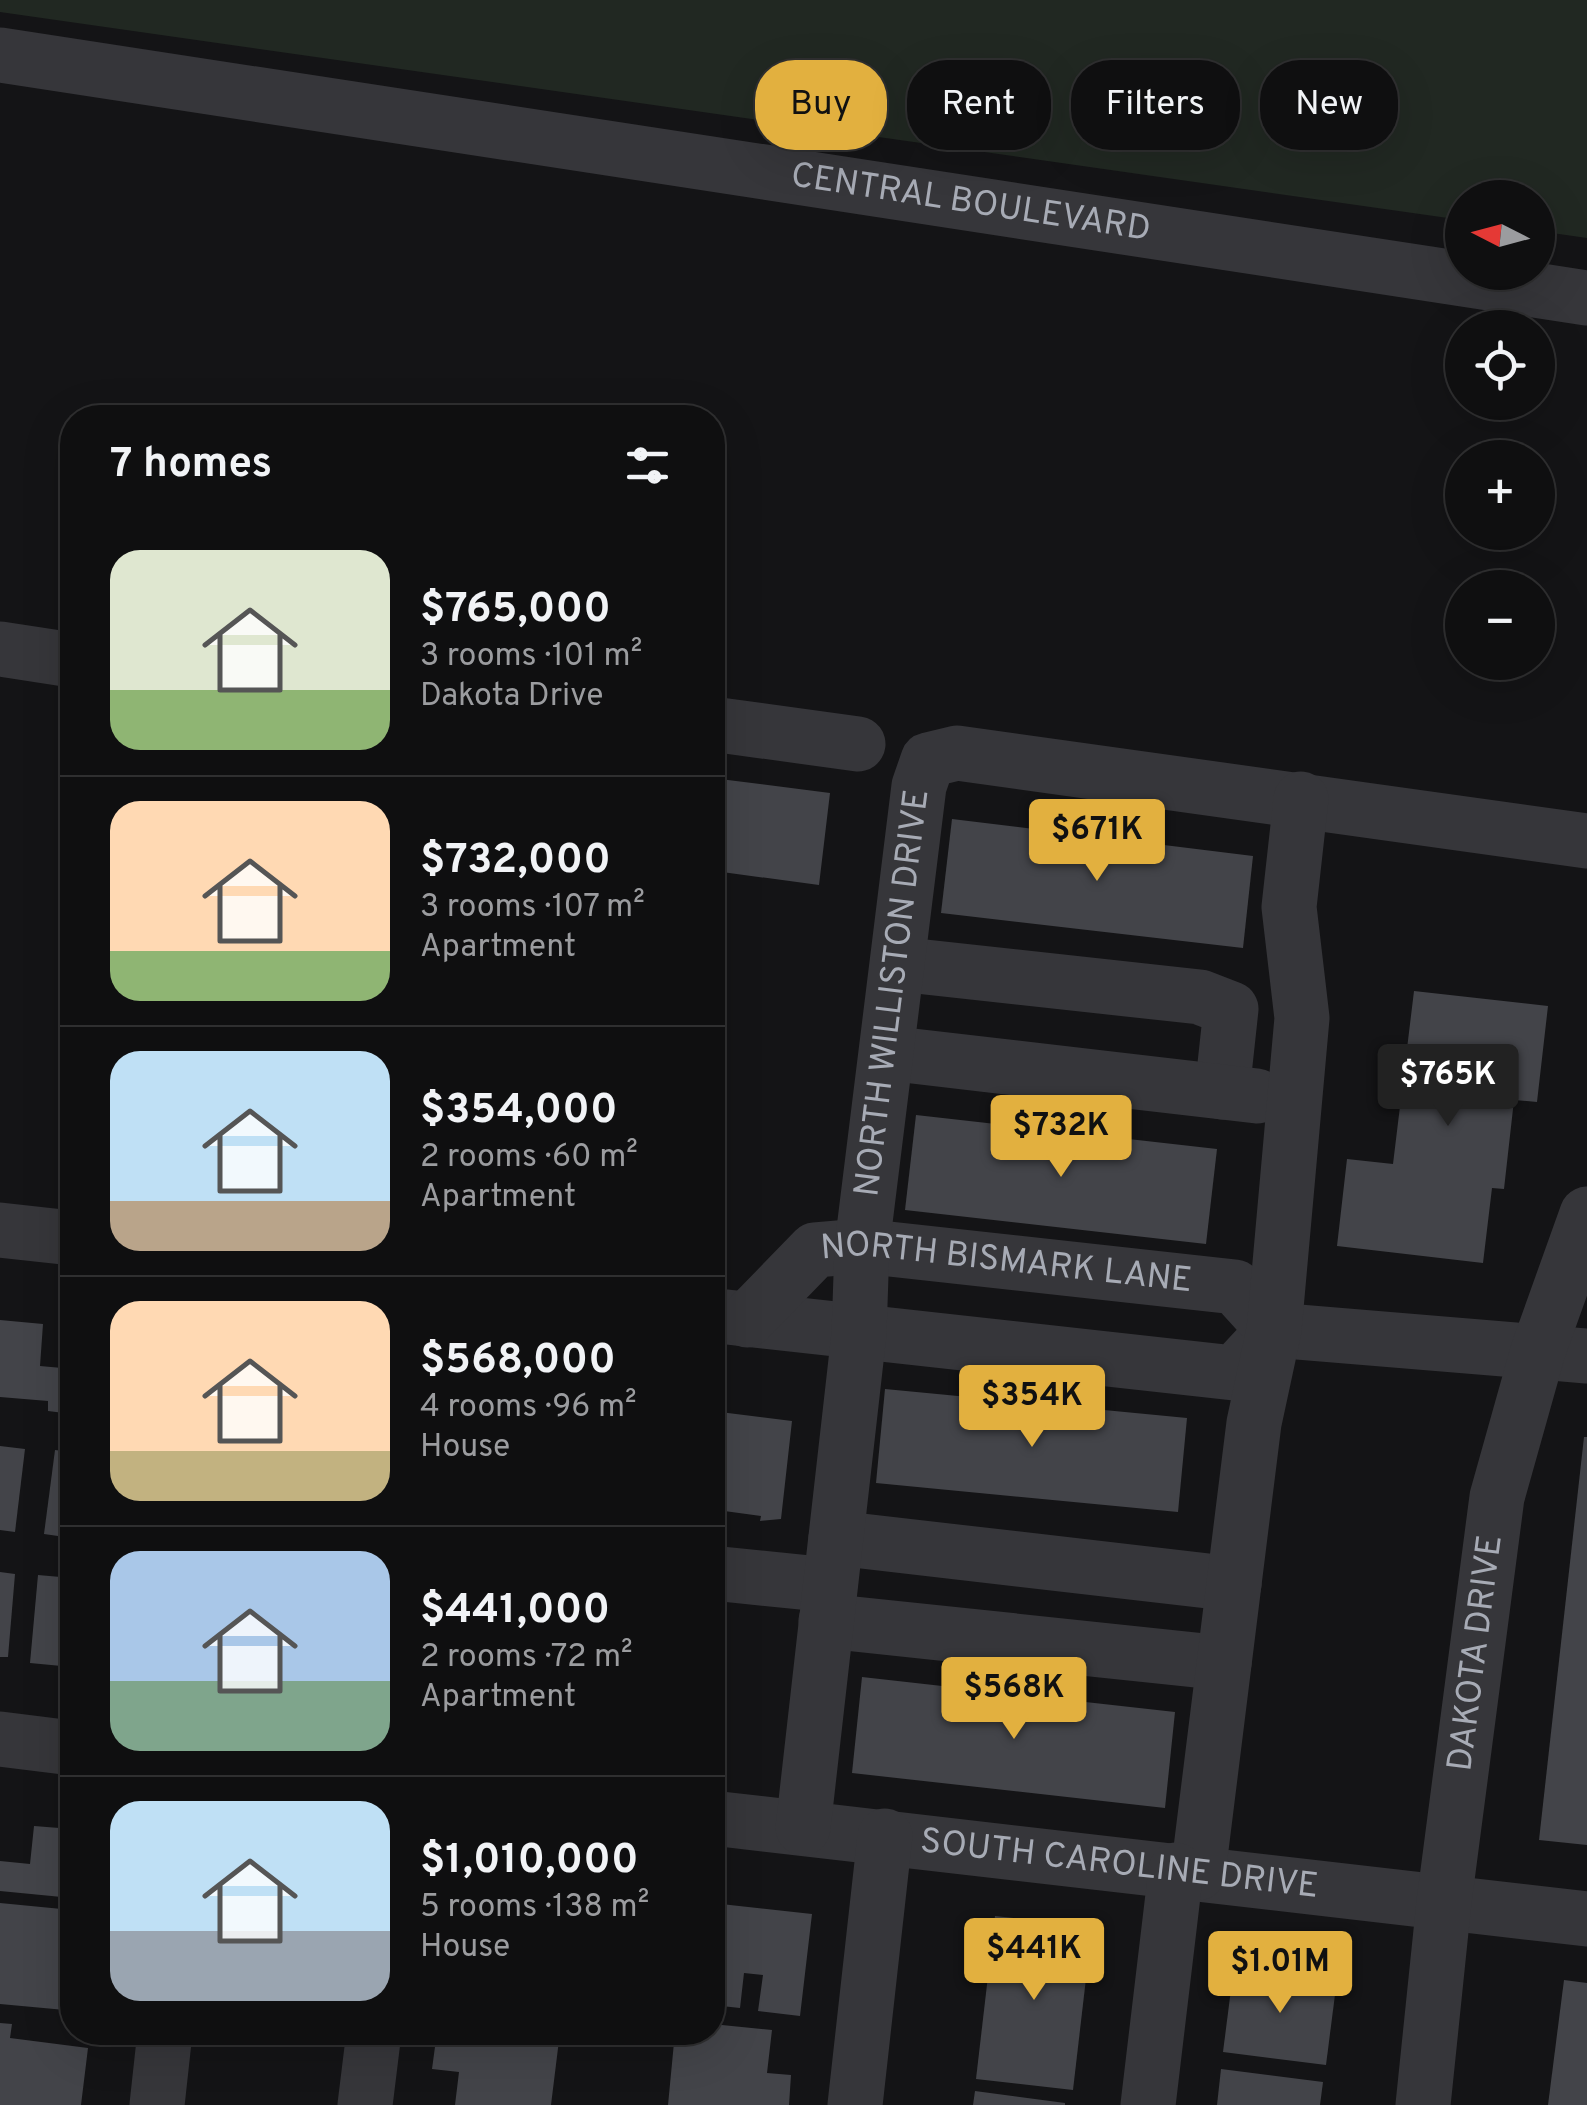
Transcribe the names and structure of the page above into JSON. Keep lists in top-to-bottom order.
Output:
{
  "streets": {
    "street": [
      "CENTRAL BOULEVARD",
      "NORTH WILLISTON DRIVE",
      "NORTH BISMARK LANE",
      "DAKOTA DRIVE",
      "SOUTH CAROLINE DRIVE"
    ]
  },
  "crossings": [
    ["NORTH WILLISTON DRIVE", "NORTH BISMARK LANE"],
    ["NORTH WILLISTON DRIVE", "SOUTH CAROLINE DRIVE"],
    ["DAKOTA DRIVE", "SOUTH CAROLINE DRIVE"]
  ],
  "north": "left",
  "page": {
    "chip": [
      "Buy",
      "Rent",
      "Filters",
      "New"
    ],
    "map_buttons": ["+", "−"],
    "heading": "7 homes",
    "list": [
      {
        "name": "$765,000",
        "note": "3 rooms · 101 m² · Dakota Drive"
      },
      {
        "name": "$732,000",
        "note": "3 rooms · 107 m² · Apartment"
      },
      {
        "name": "$354,000",
        "note": "2 rooms · 60 m² · Apartment"
      },
      {
        "name": "$568,000",
        "note": "4 rooms · 96 m² · House"
      },
      {
        "name": "$441,000",
        "note": "2 rooms · 72 m² · Apartment"
      },
      {
        "name": "$1,010,000",
        "note": "5 rooms · 138 m² · House"
      }
    ],
    "price": [
      "$671K",
      "$765K",
      "$732K",
      "$354K",
      "$568K",
      "$441K",
      "$1.01M"
    ]
  }
}
